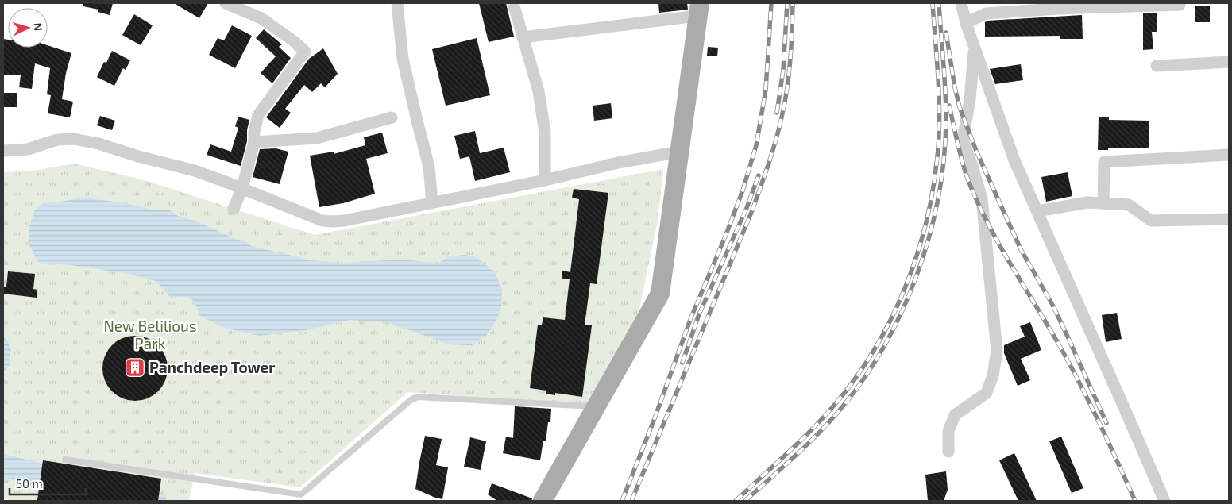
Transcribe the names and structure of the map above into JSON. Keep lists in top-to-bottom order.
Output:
{
  "parks": ["New Belilious Park"],
  "places": {
    "building": ["Panchdeep Tower"]
  },
  "scale_bar": "50 m",
  "north": "right"
}
